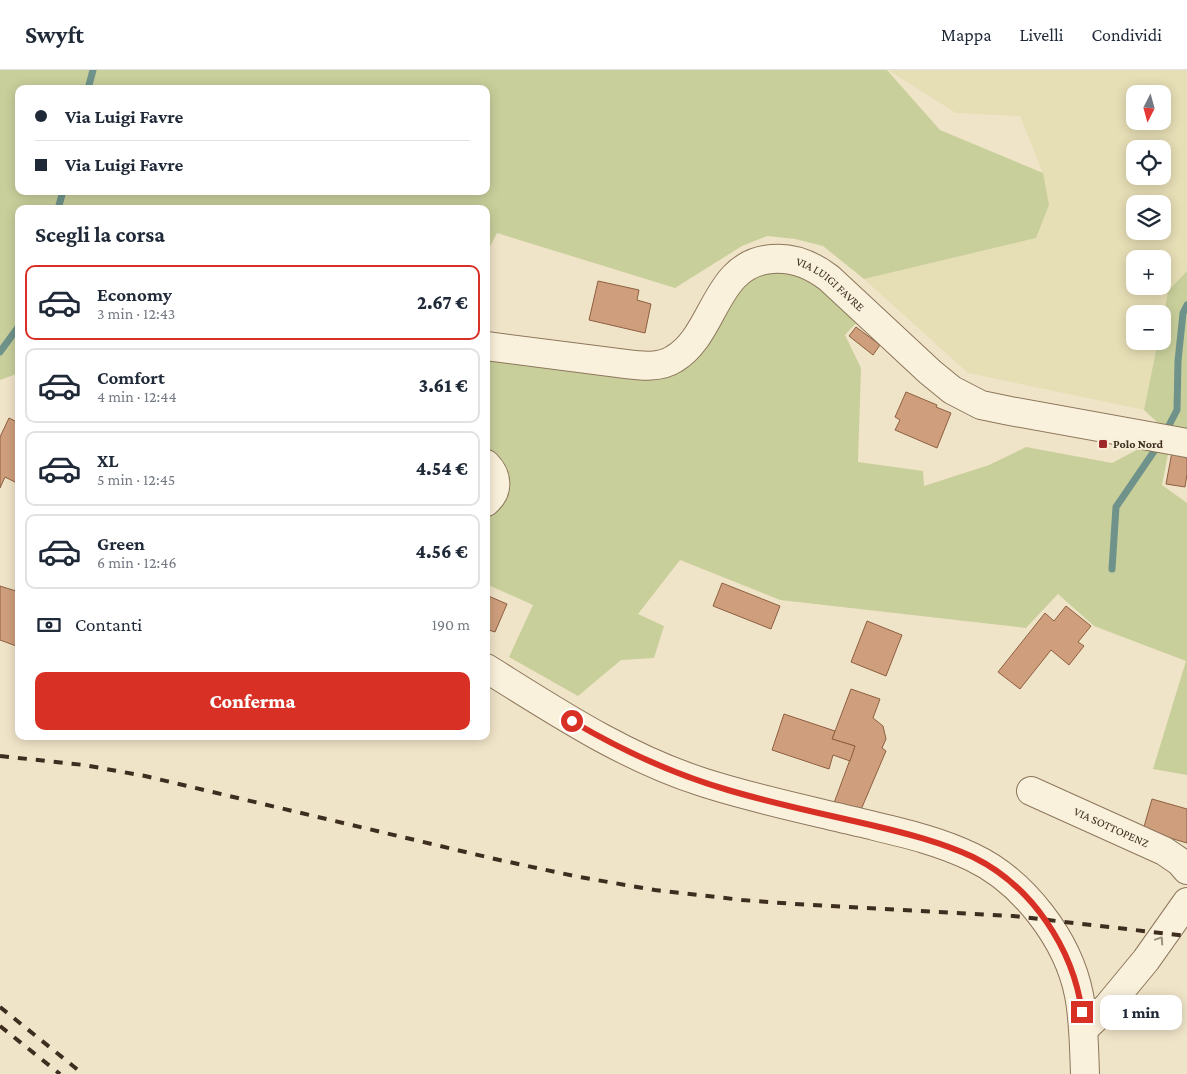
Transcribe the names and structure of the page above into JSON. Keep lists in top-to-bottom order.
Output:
{
  "streets": {
    "street": ["VIA LUIGI FAVRE", "VIA SOTTOPENZ"]
  },
  "places": {
    "transit": ["Polo Nord"]
  },
  "north": "bottom",
  "page": {
    "header": "Swyft",
    "nav": ["Mappa", "Livelli", "Condividi"],
    "map_buttons": ["+", "−"],
    "banner": ["Via Luigi Favre", "Via Luigi Favre"],
    "heading": "Scegli la corsa",
    "list": [
      {
        "name": "Economy",
        "note": "3 min · 12:43",
        "value": "2.67 €"
      },
      {
        "name": "Comfort",
        "note": "4 min · 12:44",
        "value": "3.61 €"
      },
      {
        "name": "XL",
        "note": "5 min · 12:45",
        "value": "4.54 €"
      },
      {
        "name": "Green",
        "note": "6 min · 12:46",
        "value": "4.56 €"
      }
    ],
    "pay": ["Contanti", "190 m"],
    "buttons": "Conferma",
    "bubble": "1 min"
  }
}
